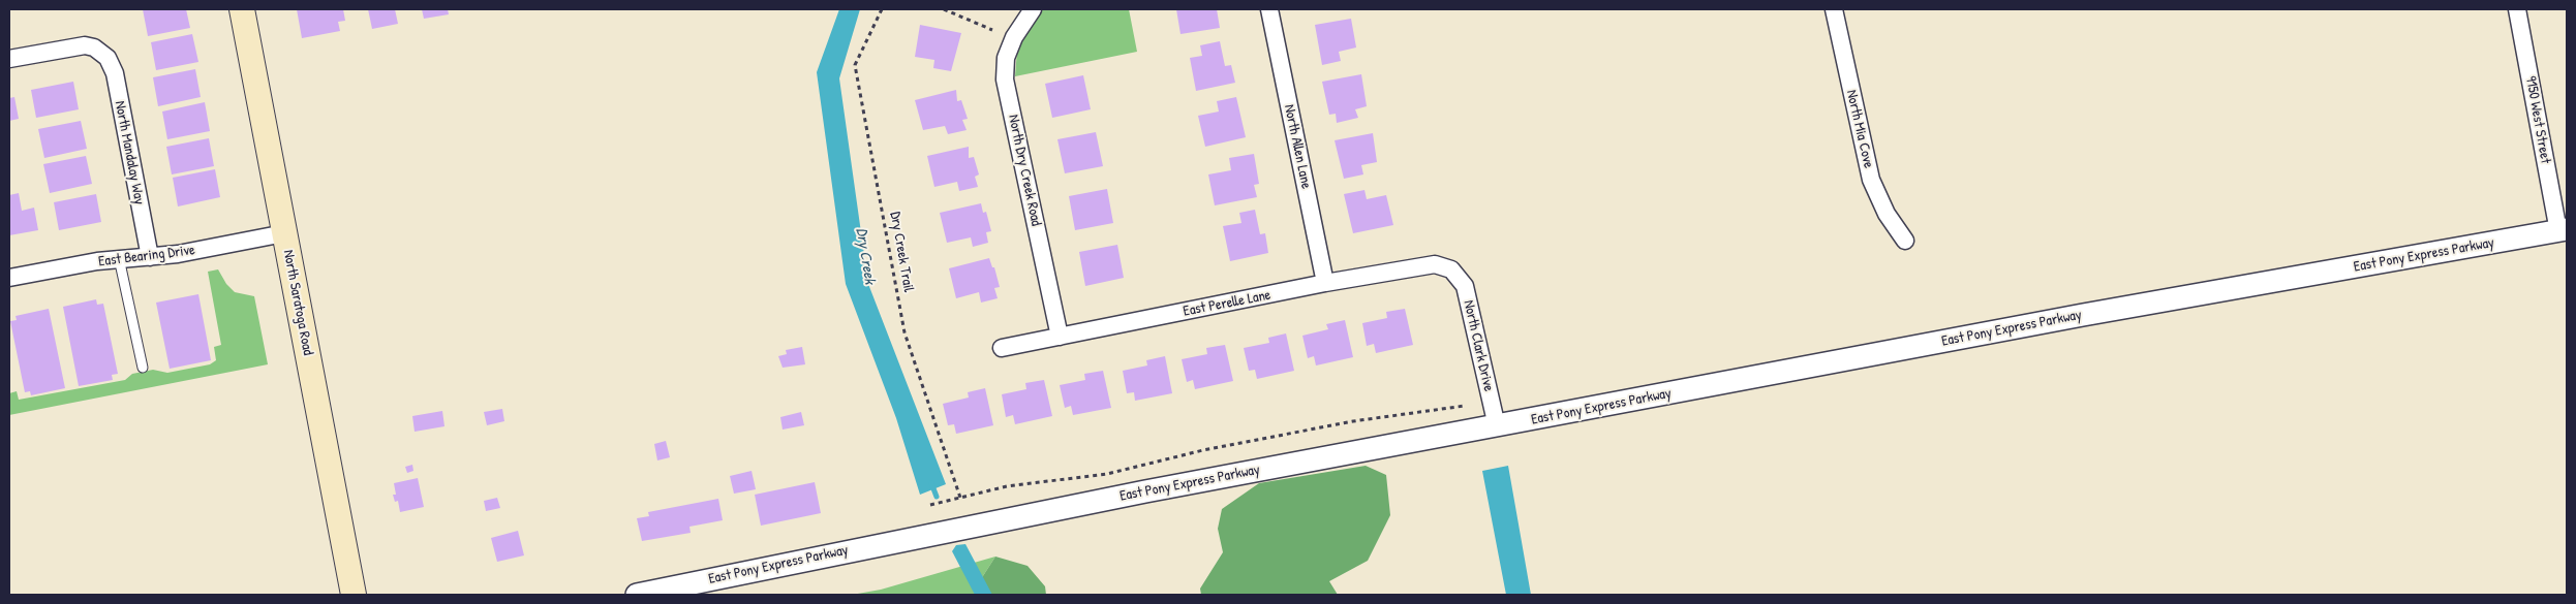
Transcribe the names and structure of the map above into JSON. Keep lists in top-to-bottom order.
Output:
{
  "streets": {
    "main road": ["North Saratoga Road"],
    "street": [
      "9150 West Street",
      "North Mia Cove",
      "North Allen Lane",
      "North Mandalay Way",
      "North Dry Creek Road",
      "East Pony Express Parkway",
      "East Bearing Drive",
      "East Perelle Lane",
      "North Clark Drive"
    ],
    "path": ["Dry Creek Trail"]
  },
  "crossings": [
    ["9150 West Street", "East Pony Express Parkway"],
    ["North Allen Lane", "East Perelle Lane"],
    ["North Mandalay Way", "East Bearing Drive"],
    ["North Dry Creek Road", "East Perelle Lane"],
    ["East Pony Express Parkway", "North Clark Drive"],
    ["East Bearing Drive", "North Saratoga Road"],
    ["East Perelle Lane", "North Clark Drive"]
  ],
  "water": ["Dry Creek"]
}
